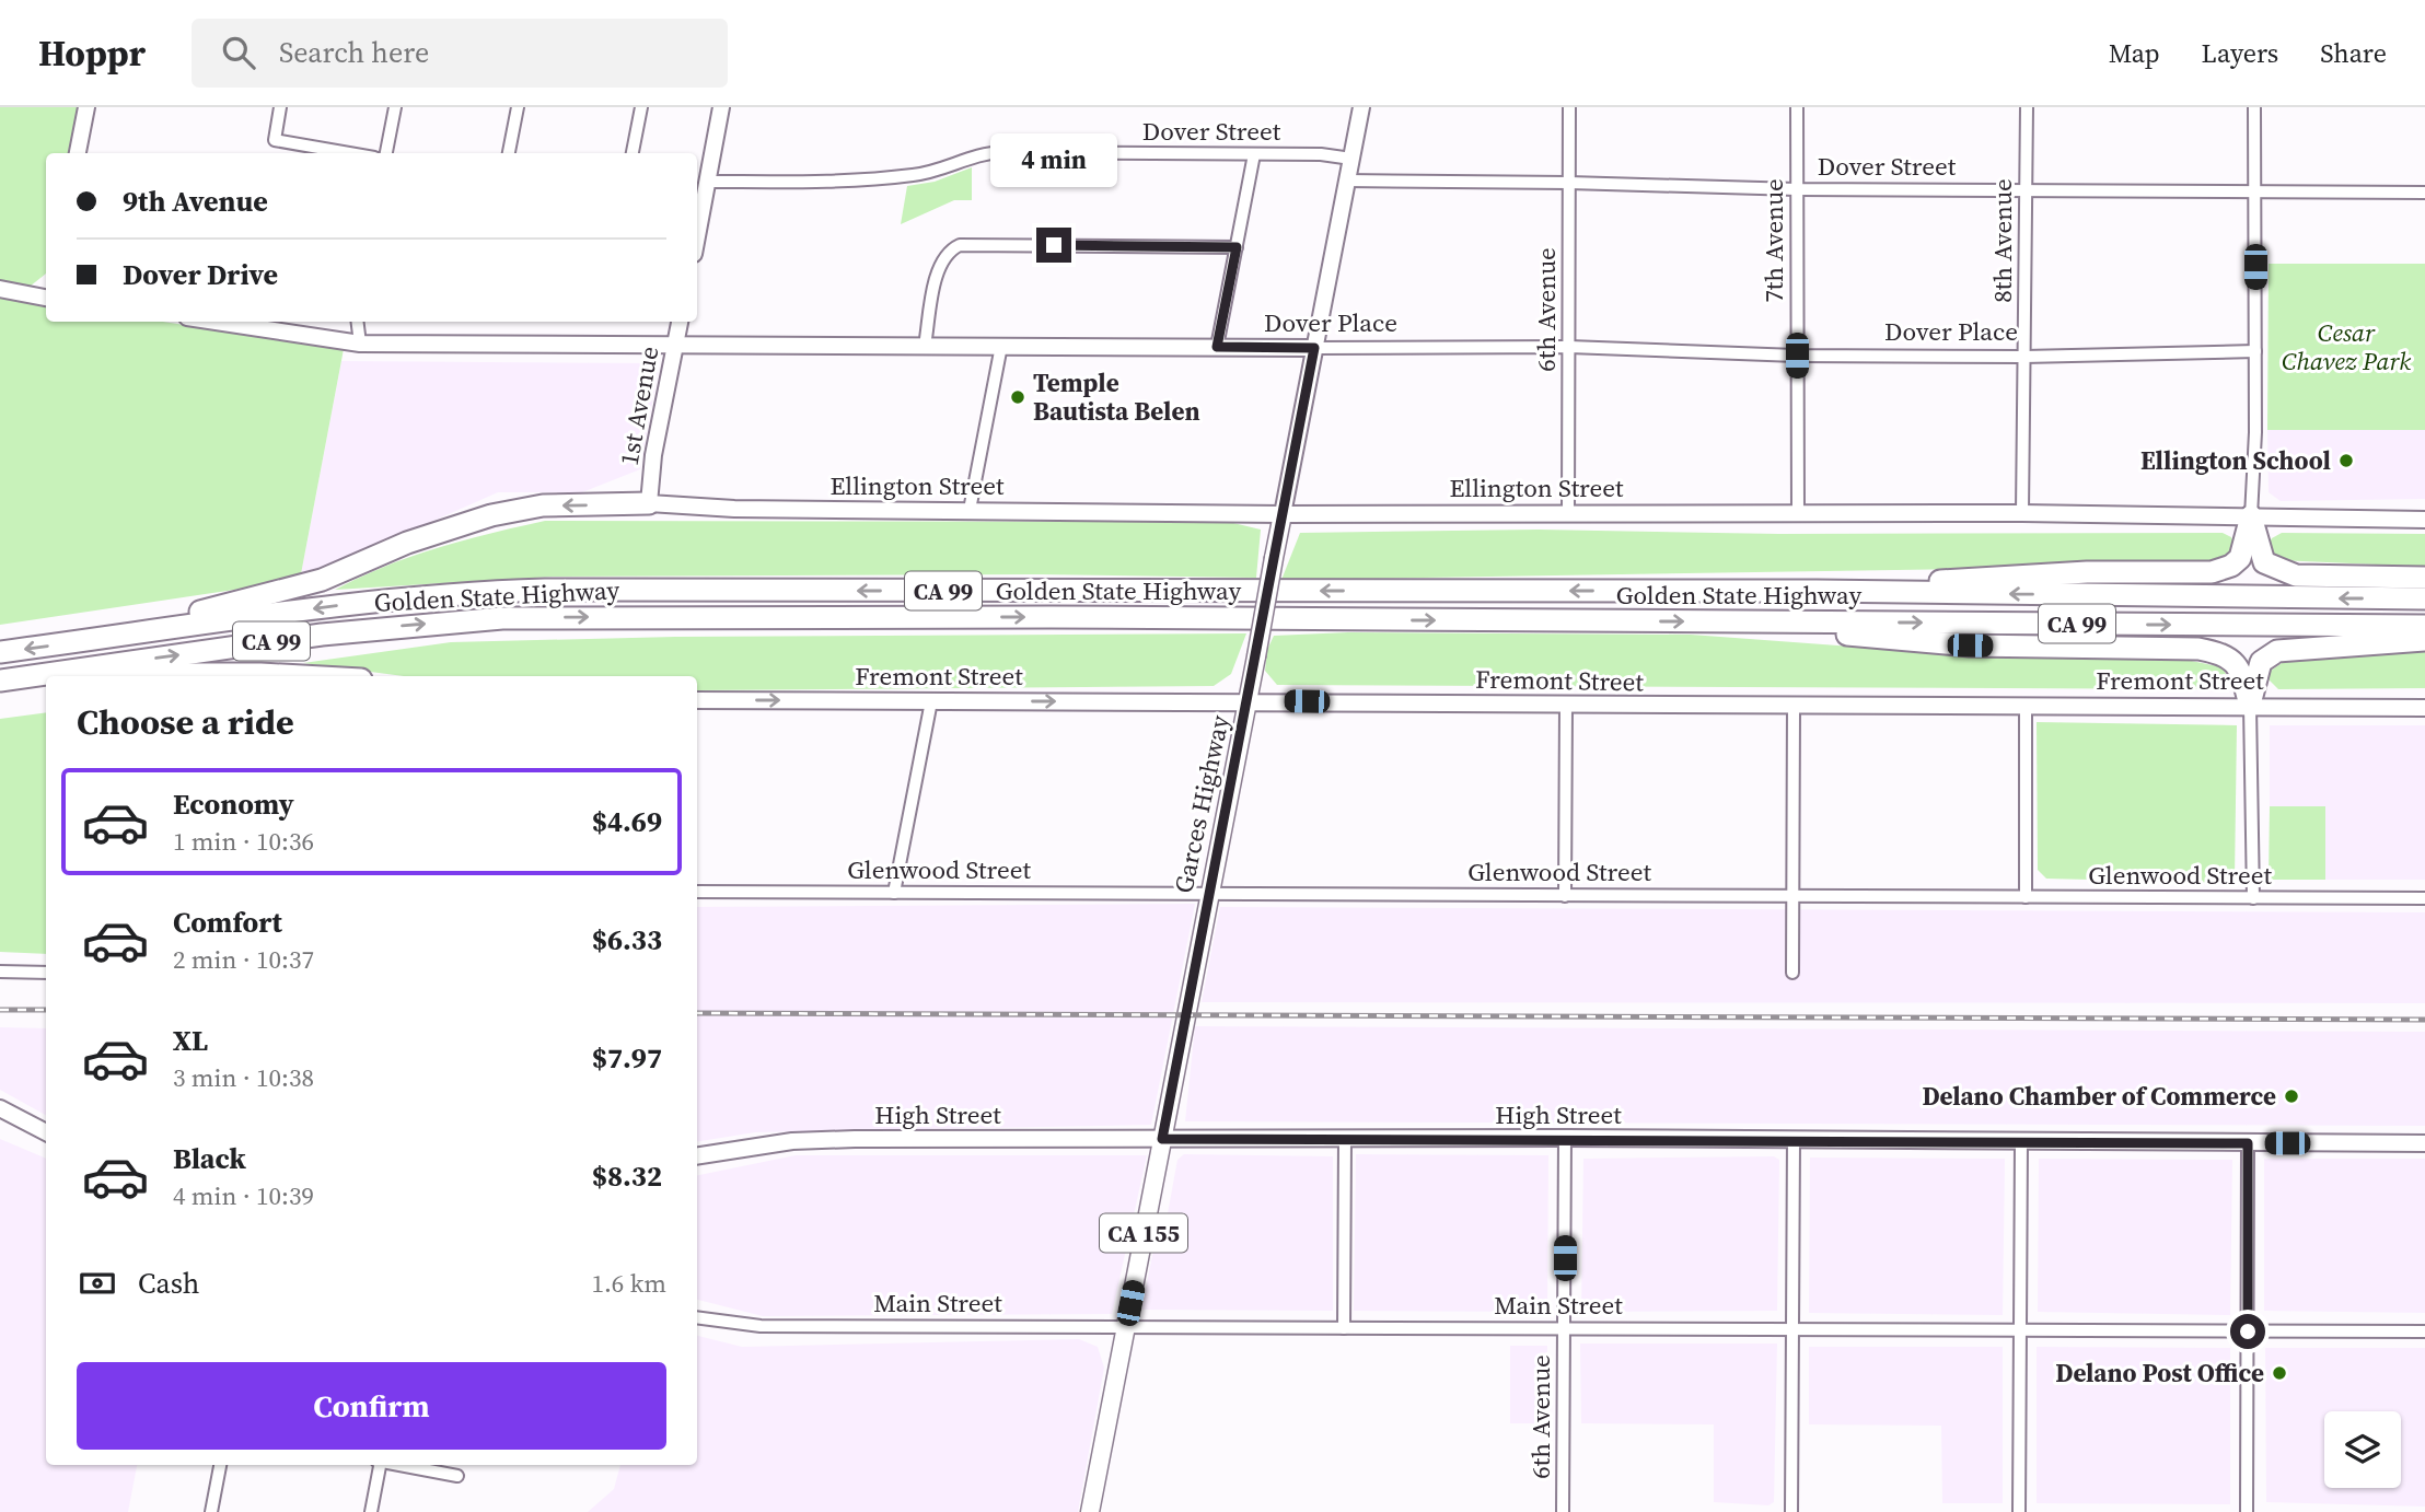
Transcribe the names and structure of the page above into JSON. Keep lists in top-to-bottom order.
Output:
{
  "streets": {
    "highway": ["CA 99", "Golden State Highway"],
    "main road": ["Garces Highway", "CA 155"],
    "street": [
      "Dover Street",
      "7th Avenue",
      "8th Avenue",
      "6th Avenue",
      "Dover Place",
      "1st Avenue",
      "Ellington Street",
      "Fremont Street",
      "Glenwood Street",
      "High Street",
      "Main Street"
    ]
  },
  "crossings": [
    ["Dover Street", "7th Avenue"],
    ["Dover Street", "8th Avenue"],
    ["Dover Street", "6th Avenue"],
    ["Dover Street", "Garces Highway"],
    ["7th Avenue", "Dover Place"],
    ["7th Avenue", "Ellington Street"],
    ["8th Avenue", "Dover Place"],
    ["8th Avenue", "Ellington Street"],
    ["6th Avenue", "Dover Place"],
    ["6th Avenue", "Ellington Street"],
    ["6th Avenue", "High Street"],
    ["6th Avenue", "Main Street"],
    ["Dover Place", "1st Avenue"],
    ["Dover Place", "Garces Highway"],
    ["1st Avenue", "Ellington Street"],
    ["Ellington Street", "Garces Highway"],
    ["Fremont Street", "Garces Highway"],
    ["Garces Highway", "Glenwood Street"],
    ["Garces Highway", "High Street"],
    ["Garces Highway", "Main Street"]
  ],
  "parks": ["Cesar Chavez Park"],
  "places": [
    "Temple Bautista Belen",
    "Ellington School",
    "Delano Chamber of Commerce",
    "Delano Post Office"
  ],
  "page": {
    "header": "Hoppr",
    "search": "Search here",
    "nav": ["Map", "Layers", "Share"],
    "bubble": "4 min",
    "banner": ["9th Avenue", "Dover Drive"],
    "heading": "Choose a ride",
    "list": [
      {
        "name": "Economy",
        "note": "1 min · 10:36",
        "value": "$4.69"
      },
      {
        "name": "Comfort",
        "note": "2 min · 10:37",
        "value": "$6.33"
      },
      {
        "name": "XL",
        "note": "3 min · 10:38",
        "value": "$7.97"
      },
      {
        "name": "Black",
        "note": "4 min · 10:39",
        "value": "$8.32"
      }
    ],
    "pay": ["Cash", "1.6 km"],
    "buttons": "Confirm"
  }
}
